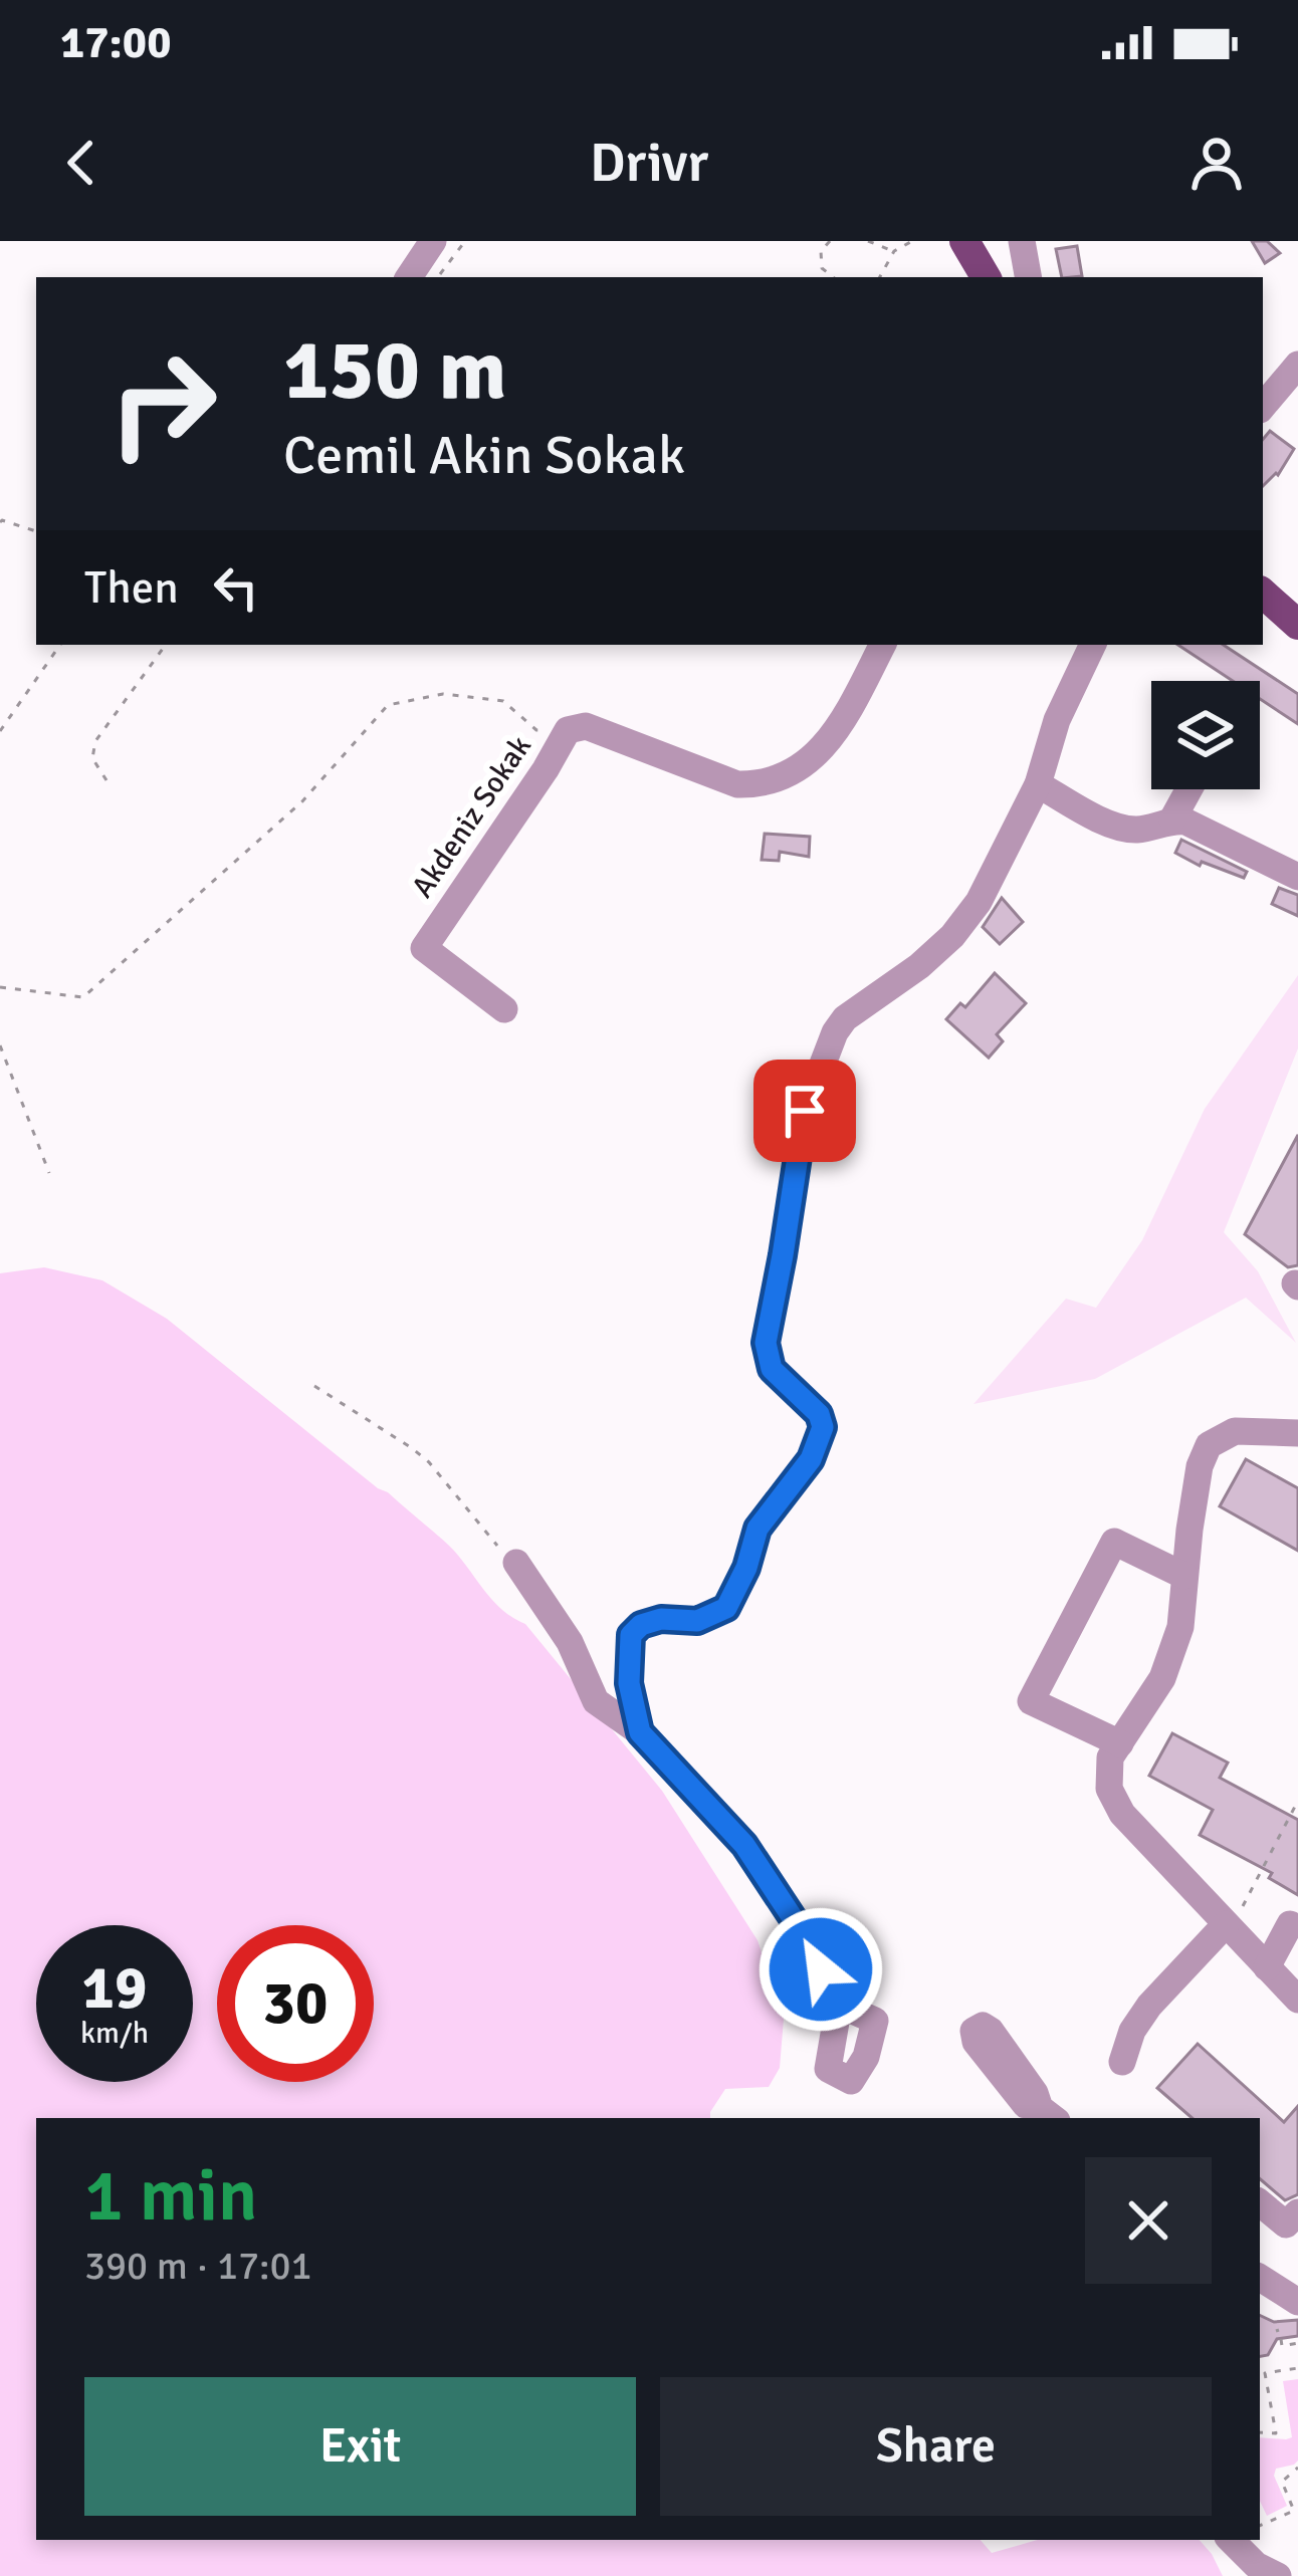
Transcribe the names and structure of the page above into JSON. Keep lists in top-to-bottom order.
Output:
{
  "streets": {
    "street": ["Akdeniz Sokak"]
  },
  "page": {
    "status": "17:00",
    "header": "Drivr",
    "turn": ["150 m", "Cemil Akin Sokak"],
    "then": "Then",
    "speed": "19 km/h",
    "limit": "30",
    "heading": ["1 min", "390 m · 17:01"],
    "buttons": ["Exit", "Share"]
  }
}
